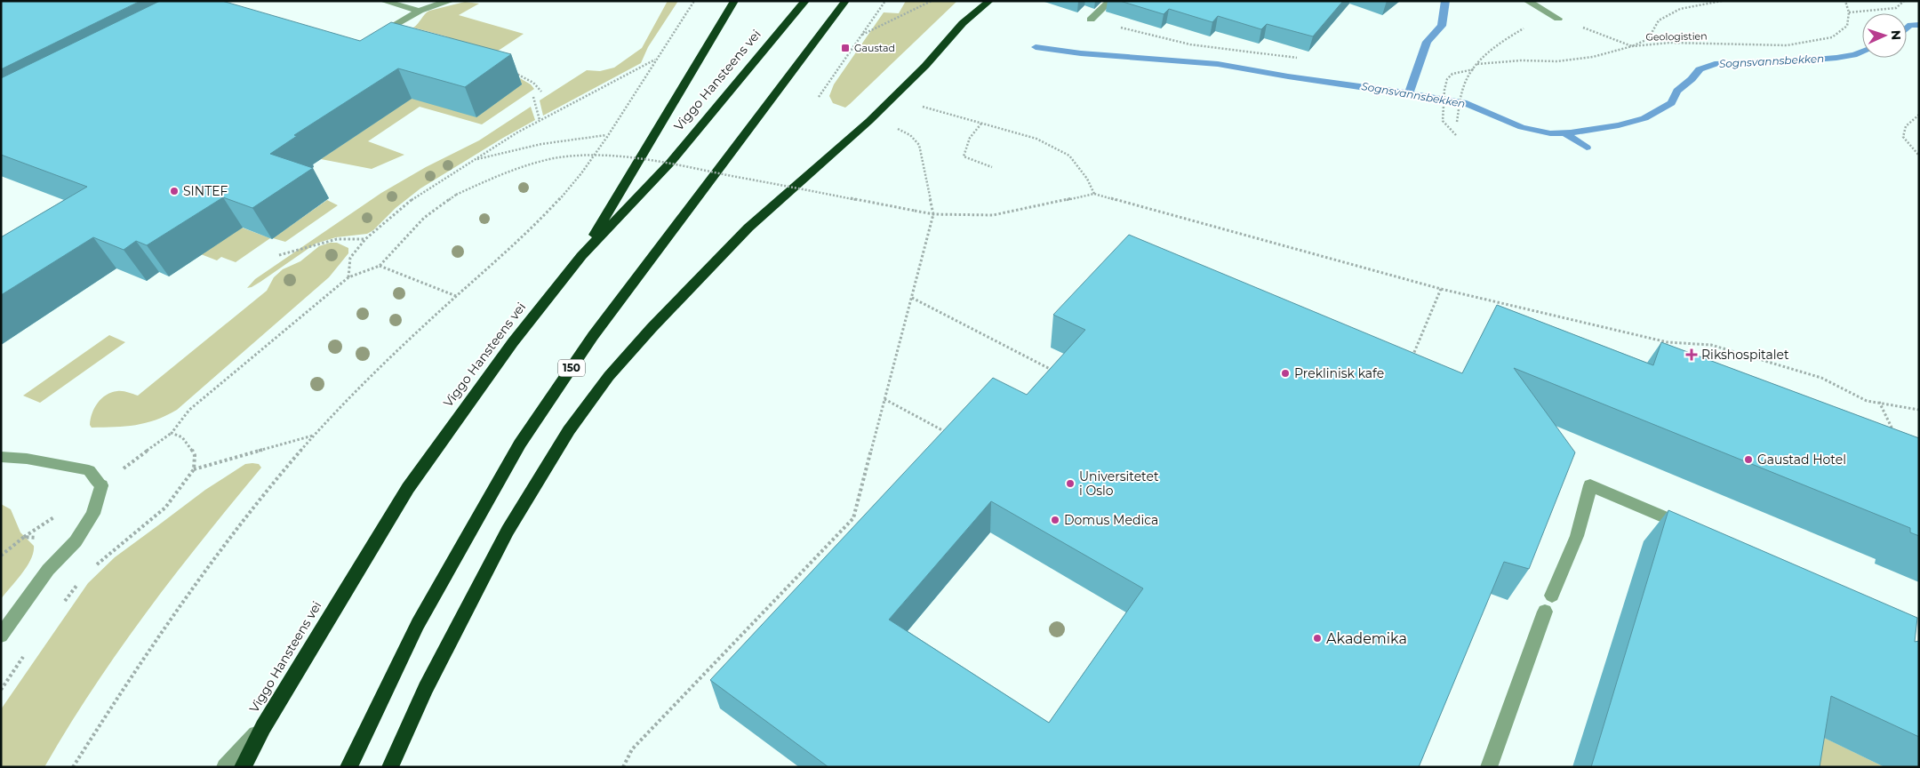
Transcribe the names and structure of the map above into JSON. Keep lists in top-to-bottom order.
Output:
{
  "streets": {
    "highway": ["Viggo Hansteens vei", "150"],
    "path": ["Geologistien"]
  },
  "water": ["Sognsvannsbekken"],
  "places": {
    "transit": ["Gaustad"],
    "other": [
      "SINTEF",
      "Preklinisk kafe",
      "Gaustad Hotel",
      "Universitetet i Oslo",
      "Domus Medica",
      "Akademika"
    ],
    "health": ["Rikshospitalet"]
  },
  "north": "right"
}
